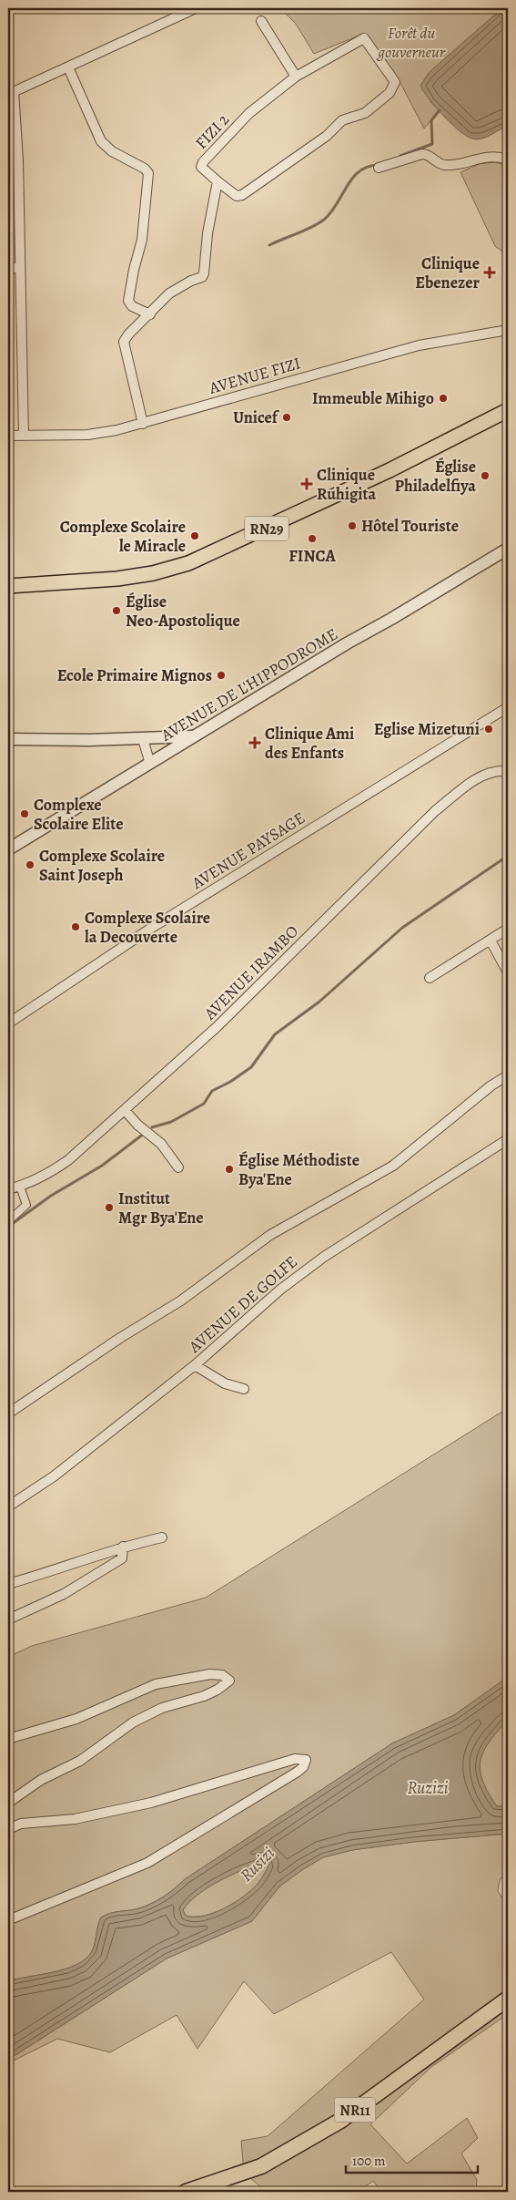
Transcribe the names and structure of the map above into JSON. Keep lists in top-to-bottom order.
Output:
{
  "streets": {
    "highway": ["NR11"],
    "main road": ["RN29"],
    "street": [
      "FIZI 2",
      "AVENUE FIZI",
      "AVENUE DE L'HIPPODROME",
      "AVENUE PAYSAGE",
      "AVENUE IRAMBO",
      "AVENUE DE GOLFE"
    ]
  },
  "water": ["Ruzizi", "Rusizi"],
  "parks": ["Forêt du gouverneur"],
  "places": {
    "health": ["Clinique Ebenezer", "Clinique Ruhigita", "Clinique Ami des Enfants"],
    "other": [
      "Immeuble Mihigo",
      "Unicef",
      "Église Philadelfiya",
      "Hôtel Touriste",
      "Complexe Scolaire le Miracle",
      "FINCA",
      "Église Neo-Apostolique",
      "Ecole Primaire Mignos",
      "Eglise Mizetuni",
      "Complexe Scolaire Elite",
      "Complexe Scolaire Saint Joseph",
      "Complexe Scolaire la Decouverte",
      "Église Méthodiste Bya'Ene",
      "Institut Mgr Bya'Ene"
    ]
  },
  "scale_bar": "100 m"
}
